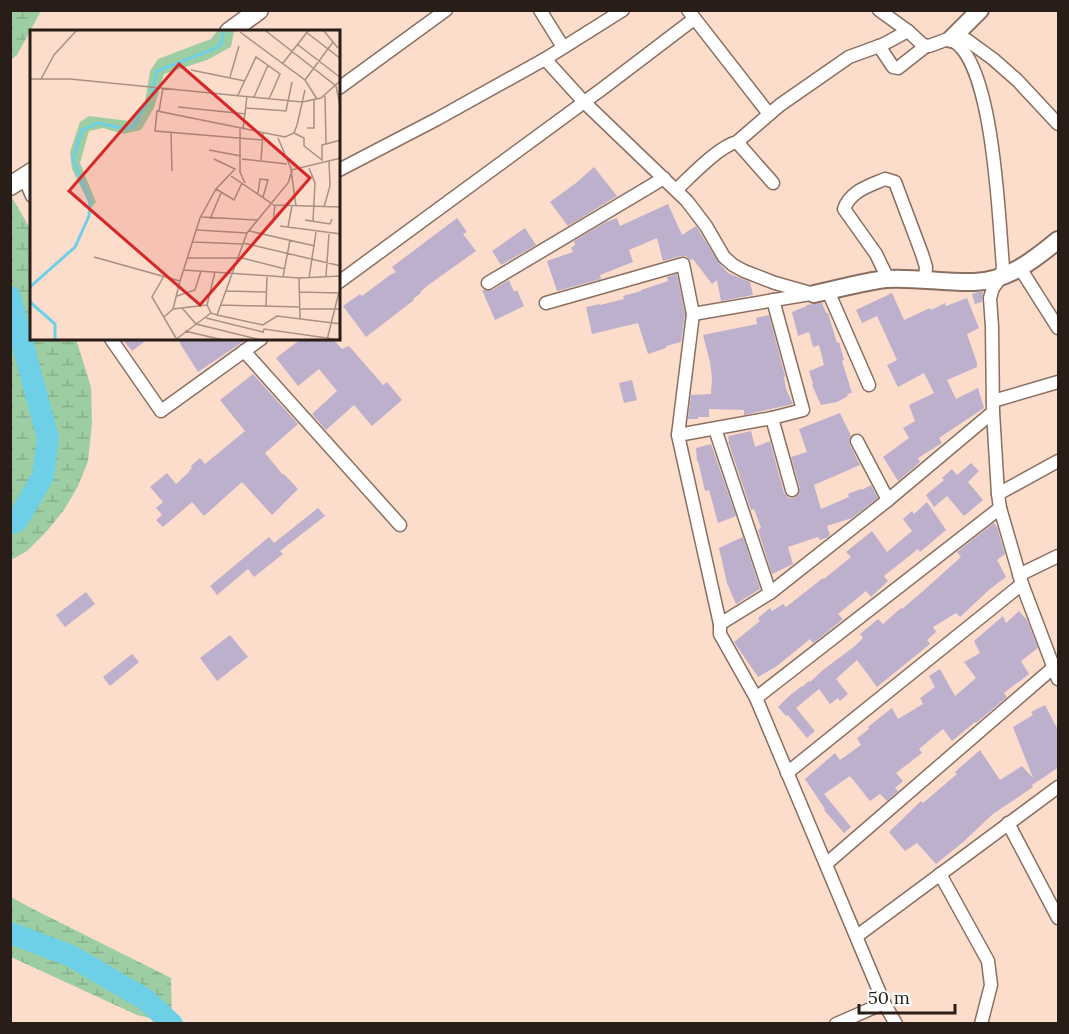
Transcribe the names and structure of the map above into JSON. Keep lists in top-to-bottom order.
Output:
{
  "scale_bar": "50 m"
}
